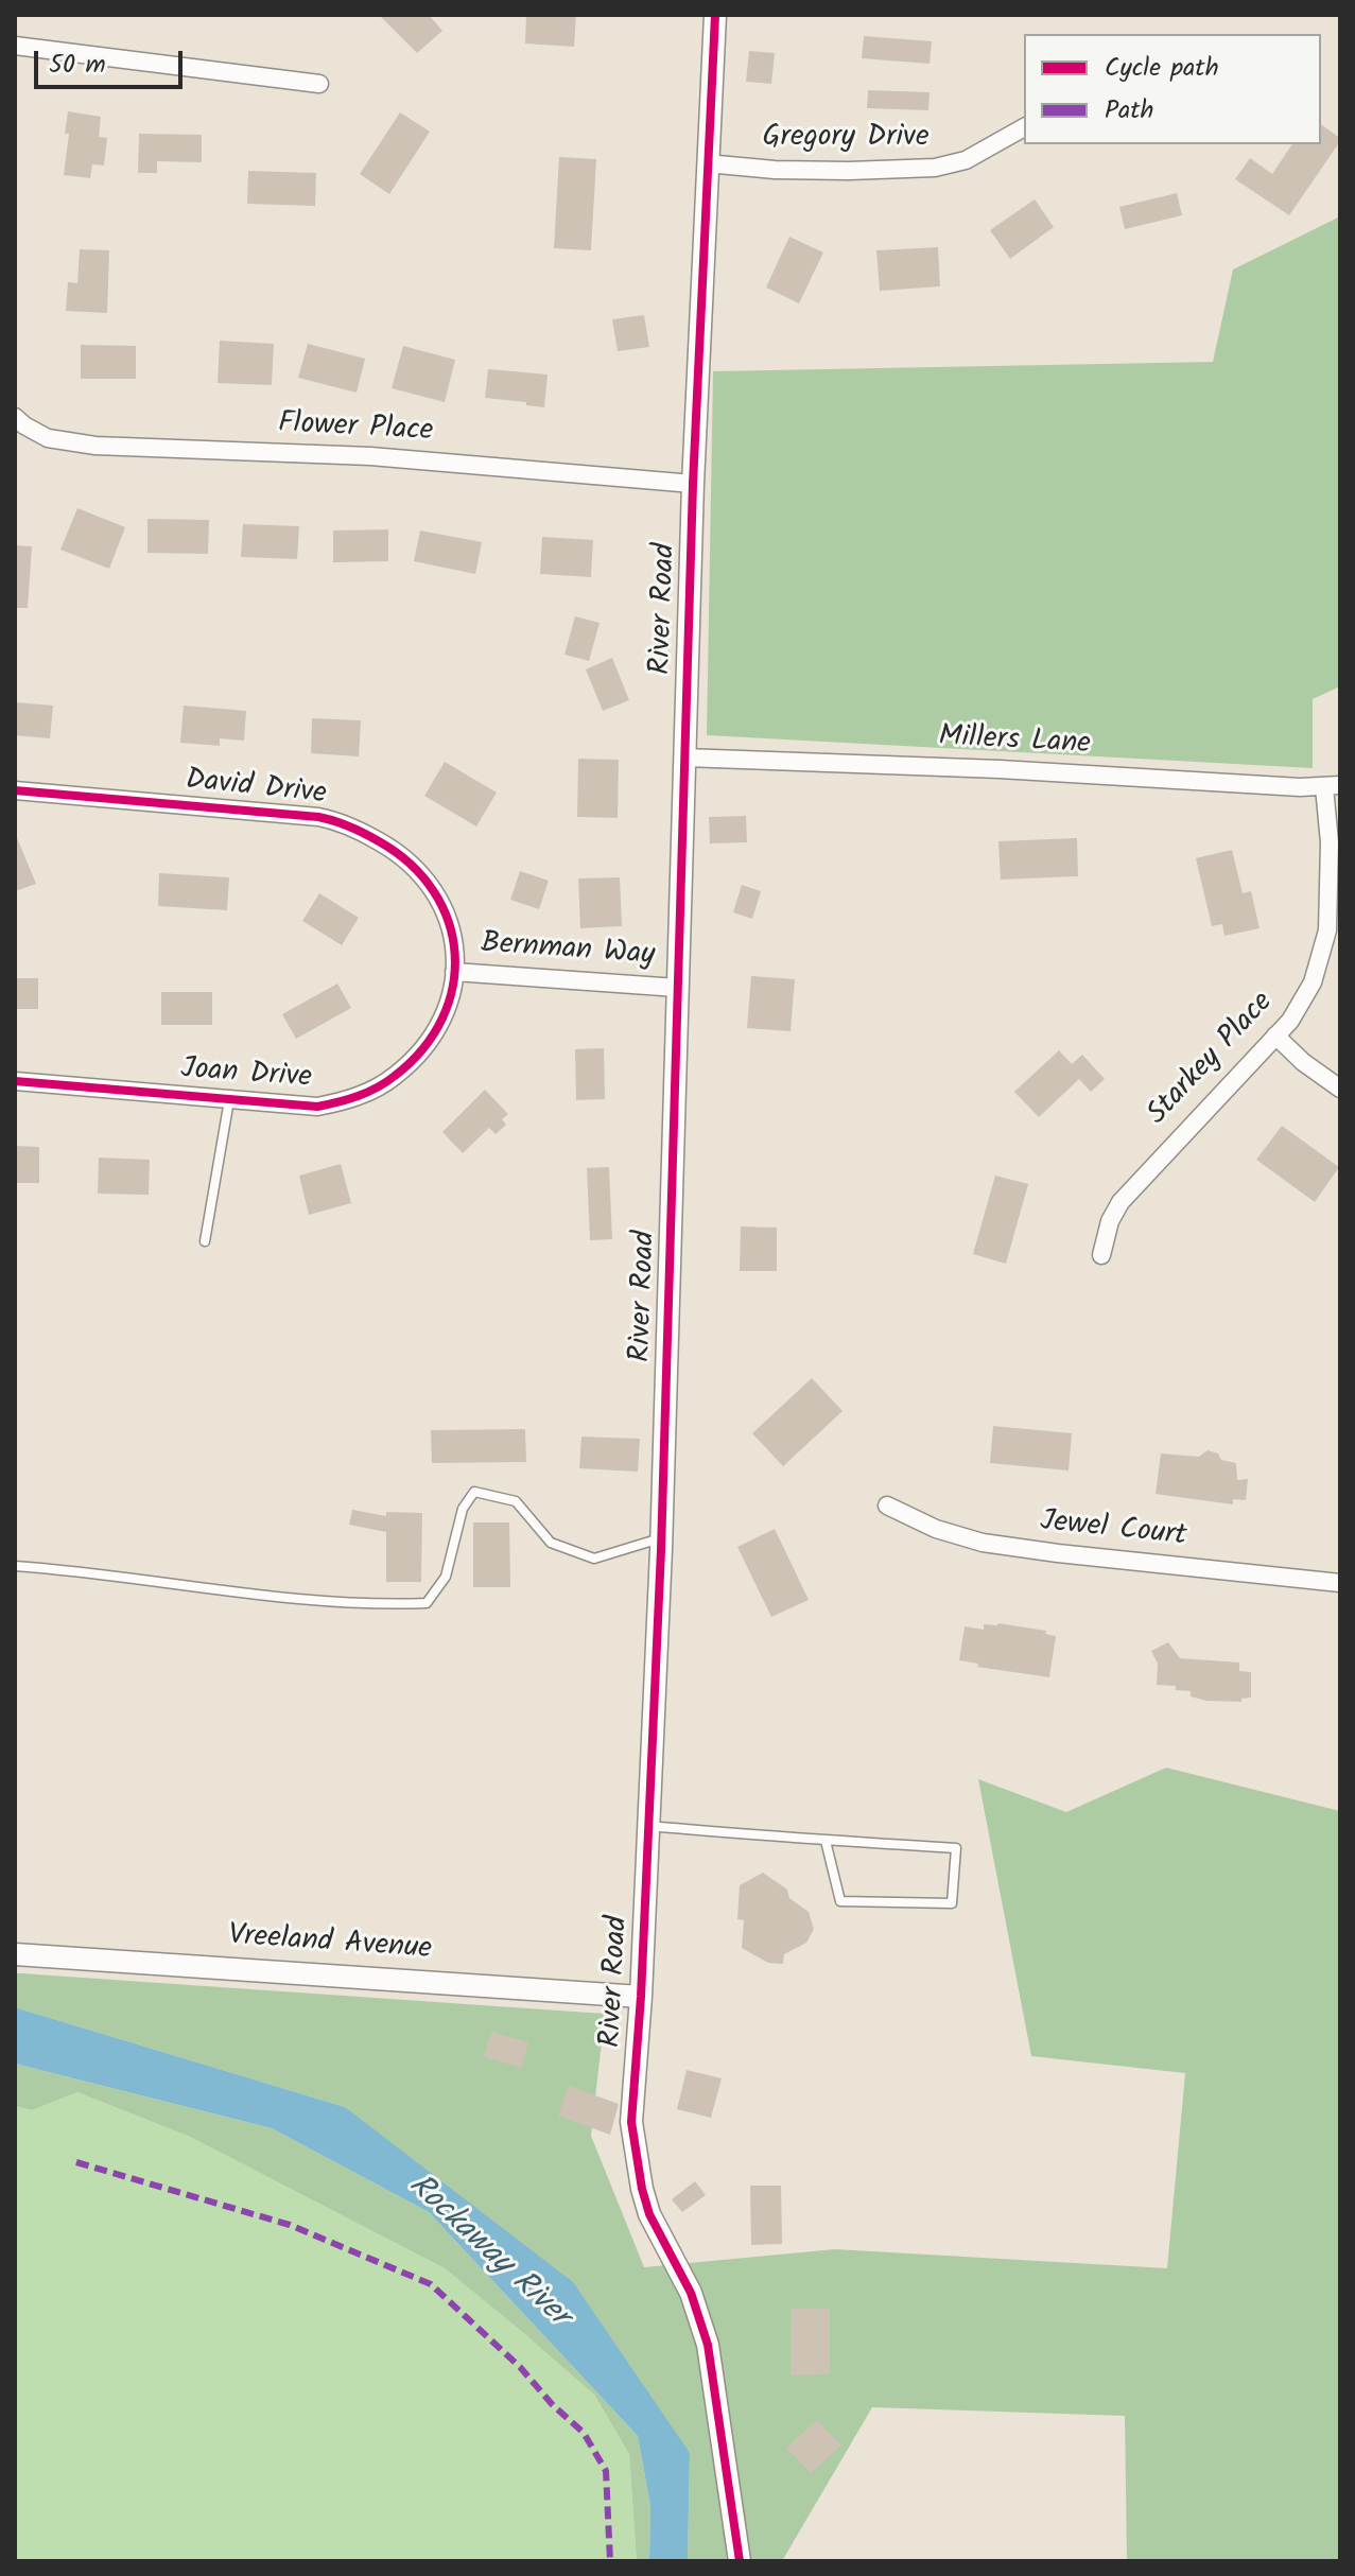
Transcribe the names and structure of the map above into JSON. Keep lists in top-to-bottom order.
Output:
{
  "streets": {
    "street": [
      "Gregory Drive",
      "Flower Place",
      "River Road",
      "Millers Lane",
      "David Drive",
      "Bernman Way",
      "Starkey Place",
      "Joan Drive",
      "Jewel Court",
      "Vreeland Avenue"
    ]
  },
  "crossings": [
    ["Gregory Drive", "River Road"],
    ["Flower Place", "River Road"],
    ["River Road", "Millers Lane"],
    ["River Road", "Bernman Way"],
    ["River Road", "Vreeland Avenue"],
    ["Millers Lane", "Starkey Place"],
    ["David Drive", "Bernman Way"],
    ["David Drive", "Joan Drive"],
    ["Bernman Way", "Joan Drive"]
  ],
  "water": ["Rockaway River"],
  "legend": ["Cycle path", "Path"],
  "scale_bar": "50 m"
}
